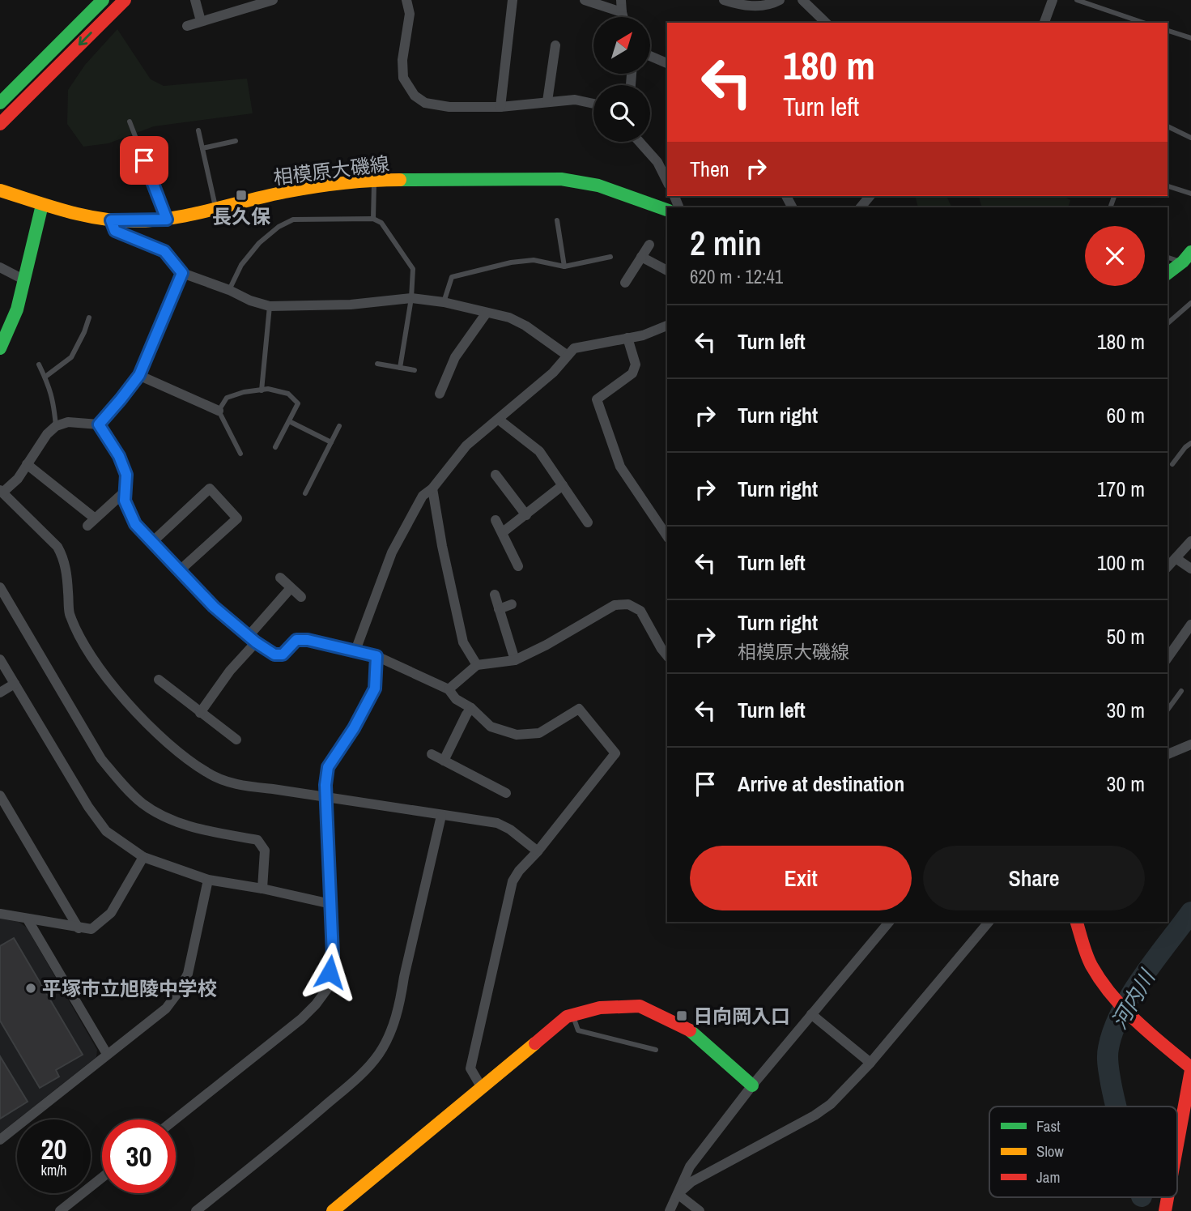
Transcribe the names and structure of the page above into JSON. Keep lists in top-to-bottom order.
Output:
{
  "streets": {
    "main road": ["相模原大磯線"]
  },
  "water": ["河内川"],
  "places": {
    "transit": ["長久保", "日向岡入口"],
    "other": ["平塚市立旭陵中学校"]
  },
  "legend": ["Fast", "Slow", "Jam"],
  "north": "top right",
  "page": {
    "turn": ["180 m", "Turn left"],
    "then": "Then",
    "heading": ["2 min", "620 m · 12:41"],
    "list": [
      {
        "name": "Turn left",
        "value": "180 m"
      },
      {
        "name": "Turn right",
        "value": "60 m"
      },
      {
        "name": "Turn right",
        "value": "170 m"
      },
      {
        "name": "Turn left",
        "value": "100 m"
      },
      {
        "name": "Turn right",
        "note": "相模原大磯線",
        "value": "50 m"
      },
      {
        "name": "Turn left",
        "value": "30 m"
      },
      {
        "name": "Arrive at destination",
        "value": "30 m"
      }
    ],
    "buttons": ["Exit", "Share"],
    "speed": "20 km/h",
    "limit": "30"
  }
}
